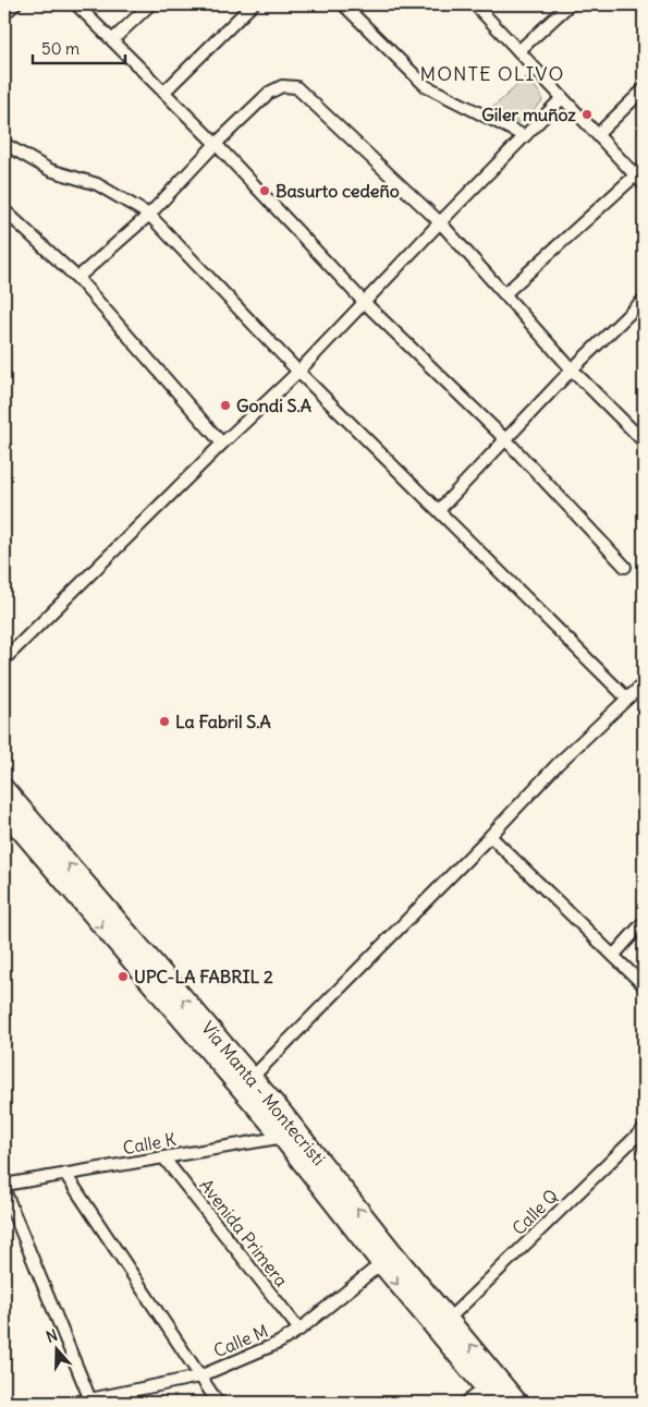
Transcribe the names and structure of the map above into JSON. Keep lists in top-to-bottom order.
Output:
{
  "streets": {
    "main road": ["Vía Manta - Montecristi"],
    "street": [
      "Calle K",
      "Calle Q",
      "Avenida Primera",
      "Calle M"
    ]
  },
  "crossings": [
    ["Vía Manta - Montecristi", "Calle K"],
    ["Vía Manta - Montecristi", "Calle Q"],
    ["Vía Manta - Montecristi", "Calle M"],
    ["Calle K", "Avenida Primera"],
    ["Avenida Primera", "Calle M"]
  ],
  "districts": ["MONTE OLIVO"],
  "places": [
    "Giler muñoz",
    "Basurto cedeño",
    "Gondi S.A",
    "La Fabril S.A",
    "UPC-LA FABRIL 2"
  ],
  "scale_bar": "50 m",
  "north": "top"
}
